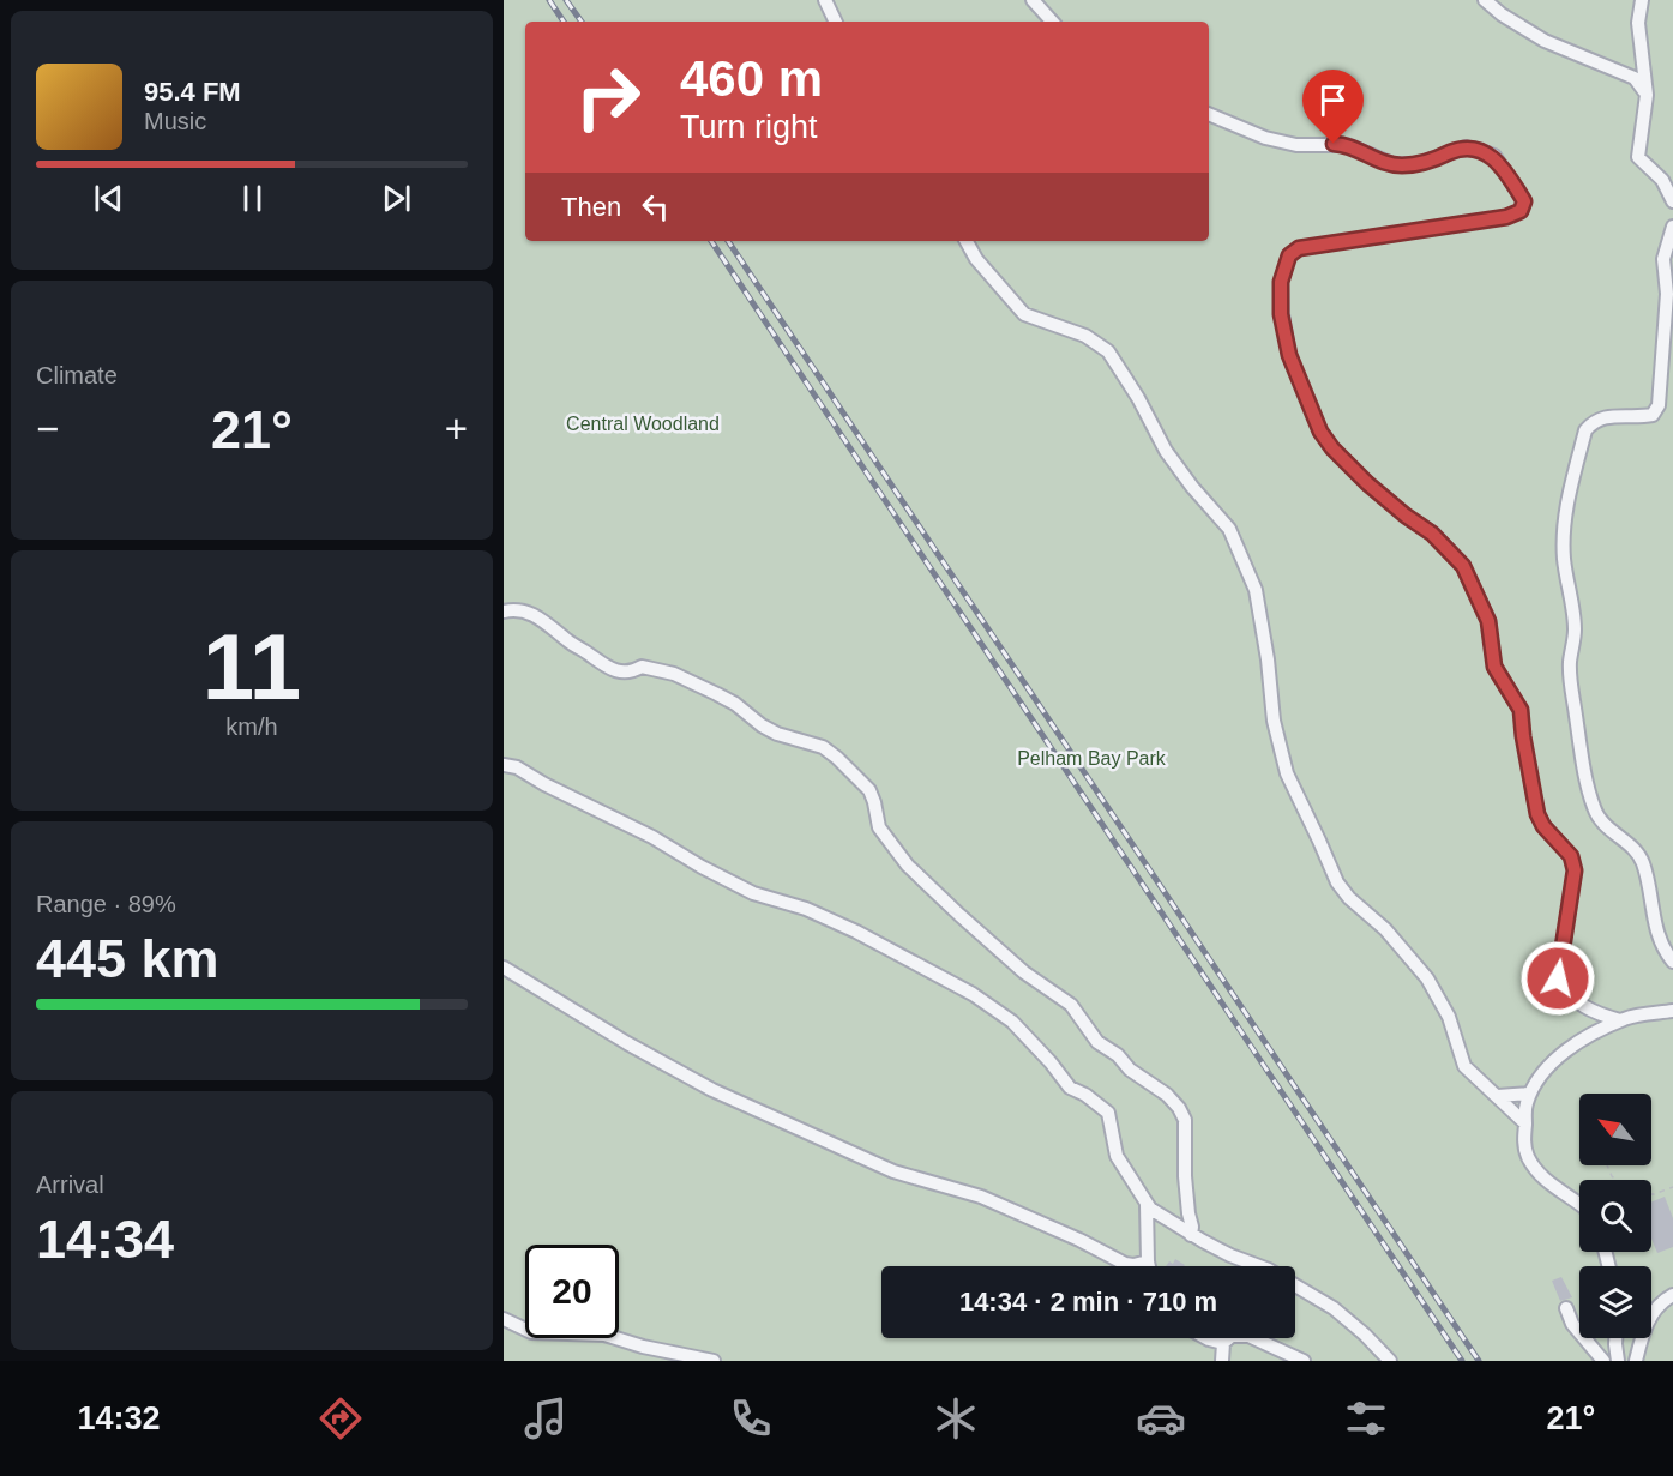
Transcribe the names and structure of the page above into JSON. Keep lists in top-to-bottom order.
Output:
{
  "parks": ["Central Woodland", "Pelham Bay Park"],
  "north": "top left",
  "page": {
    "turn": ["460 m", "Turn right"],
    "song": ["95.4 FM", "Music"],
    "then": "Then",
    "tile": [
      "Climate",
      ["11", "km/h"],
      ["Range · 89%", "445 km"],
      ["Arrival", "14:34"]
    ],
    "heat": ["−", "21°", "+"],
    "limit": "20",
    "trip": "14:34 · 2 min · 710 m",
    "tabs": ["14:32", "21°"]
  }
}
